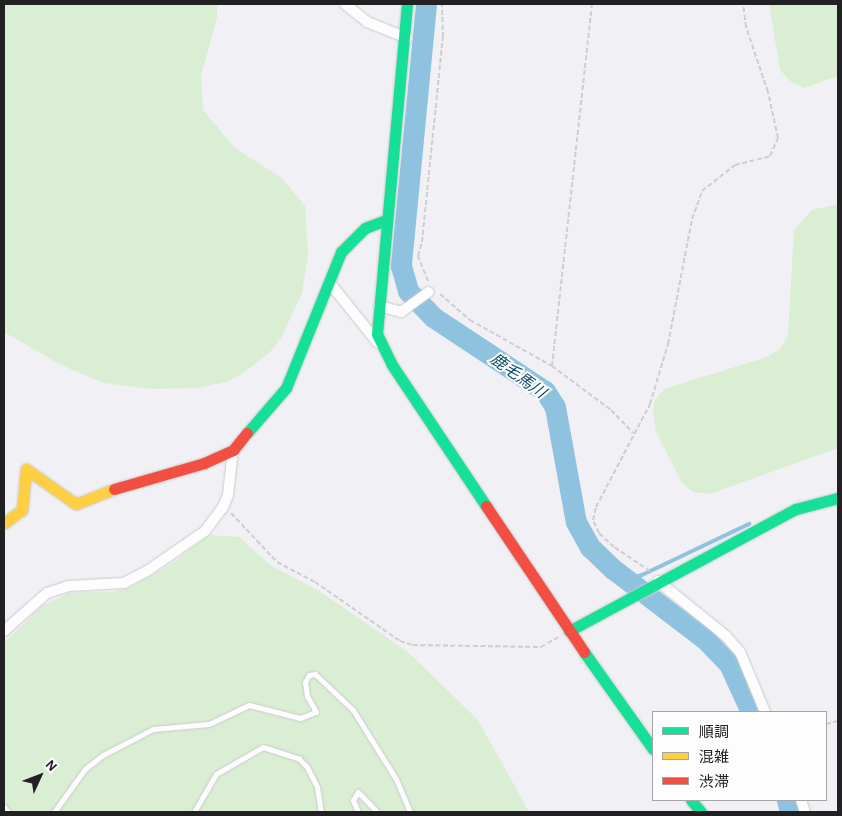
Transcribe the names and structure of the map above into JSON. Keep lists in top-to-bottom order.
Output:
{
  "water": ["鹿毛馬川"],
  "legend": ["順調", "混雑", "渋滞"],
  "north": "top right"
}
